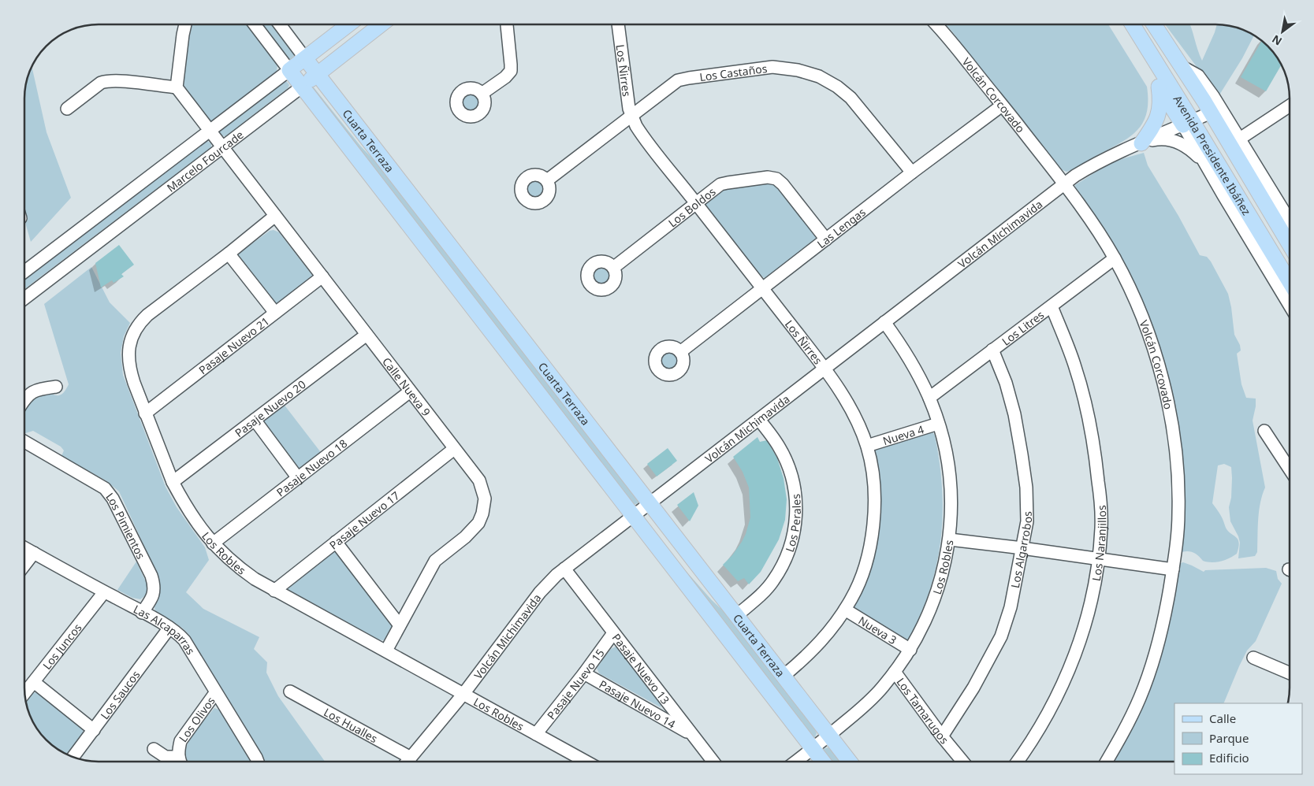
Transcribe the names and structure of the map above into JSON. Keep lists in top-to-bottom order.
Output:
{
  "streets": {
    "main road": ["Cuarta Terraza", "Avenida Presidente Ibáñez", "Marcelo Fourcade"],
    "street": [
      "Los Ñirres",
      "Los Castaños",
      "Volcán Corcovado",
      "Los Boldos",
      "Las Lengas",
      "Volcán Michimavida",
      "Los Litres",
      "Pasaje Nuevo 21",
      "Calle Nueva 9",
      "Pasaje Nuevo 20",
      "Nueva 4",
      "Pasaje Nuevo 18",
      "Pasaje Nuevo 17",
      "Los Perales",
      "Los Pimientos",
      "Los Naranjillos",
      "Los Algarrobos",
      "Los Robles",
      "Nueva 3",
      "Las Alcaparras",
      "Los Juncos",
      "Pasaje Nuevo 13",
      "Pasaje Nuevo 15",
      "Los Saucos",
      "Pasaje Nuevo 14",
      "Los Tamarugos",
      "Los Olivos",
      "Los Hualles"
    ]
  },
  "crossings": [
    ["Los Ñirres", "Los Castaños"],
    ["Los Ñirres", "Cuarta Terraza"],
    ["Los Ñirres", "Los Boldos"],
    ["Los Ñirres", "Las Lengas"],
    ["Los Ñirres", "Volcán Michimavida"],
    ["Los Ñirres", "Nueva 4"],
    ["Los Ñirres", "Nueva 3"],
    ["Los Castaños", "Las Lengas"],
    ["Volcán Corcovado", "Las Lengas"],
    ["Volcán Corcovado", "Volcán Michimavida"],
    ["Volcán Corcovado", "Los Litres"],
    ["Cuarta Terraza", "Marcelo Fourcade"],
    ["Cuarta Terraza", "Volcán Michimavida"],
    ["Cuarta Terraza", "Los Perales"],
    ["Cuarta Terraza", "Los Robles"],
    ["Avenida Presidente Ibáñez", "Volcán Michimavida"],
    ["Marcelo Fourcade", "Calle Nueva 9"],
    ["Los Boldos", "Las Lengas"],
    ["Volcán Michimavida", "Los Perales"],
    ["Volcán Michimavida", "Los Robles"],
    ["Volcán Michimavida", "Pasaje Nuevo 13"],
    ["Volcán Michimavida", "Los Hualles"],
    ["Los Litres", "Los Naranjillos"],
    ["Los Litres", "Los Algarrobos"],
    ["Los Litres", "Los Robles"],
    ["Pasaje Nuevo 21", "Calle Nueva 9"],
    ["Pasaje Nuevo 21", "Los Robles"],
    ["Calle Nueva 9", "Pasaje Nuevo 20"],
    ["Calle Nueva 9", "Pasaje Nuevo 18"],
    ["Calle Nueva 9", "Pasaje Nuevo 17"],
    ["Calle Nueva 9", "Los Robles"],
    ["Pasaje Nuevo 20", "Los Robles"],
    ["Nueva 4", "Los Robles"],
    ["Pasaje Nuevo 18", "Los Robles"],
    ["Pasaje Nuevo 17", "Los Robles"],
    ["Los Pimientos", "Las Alcaparras"],
    ["Los Algarrobos", "Los Tamarugos"],
    ["Los Robles", "Nueva 3"],
    ["Los Robles", "Pasaje Nuevo 15"],
    ["Los Robles", "Los Tamarugos"],
    ["Las Alcaparras", "Los Juncos"],
    ["Las Alcaparras", "Los Saucos"],
    ["Las Alcaparras", "Los Olivos"],
    ["Pasaje Nuevo 13", "Pasaje Nuevo 15"],
    ["Pasaje Nuevo 13", "Pasaje Nuevo 14"],
    ["Pasaje Nuevo 15", "Pasaje Nuevo 14"]
  ],
  "legend": ["Calle", "Parque", "Edificio"],
  "north": "bottom left"
}
